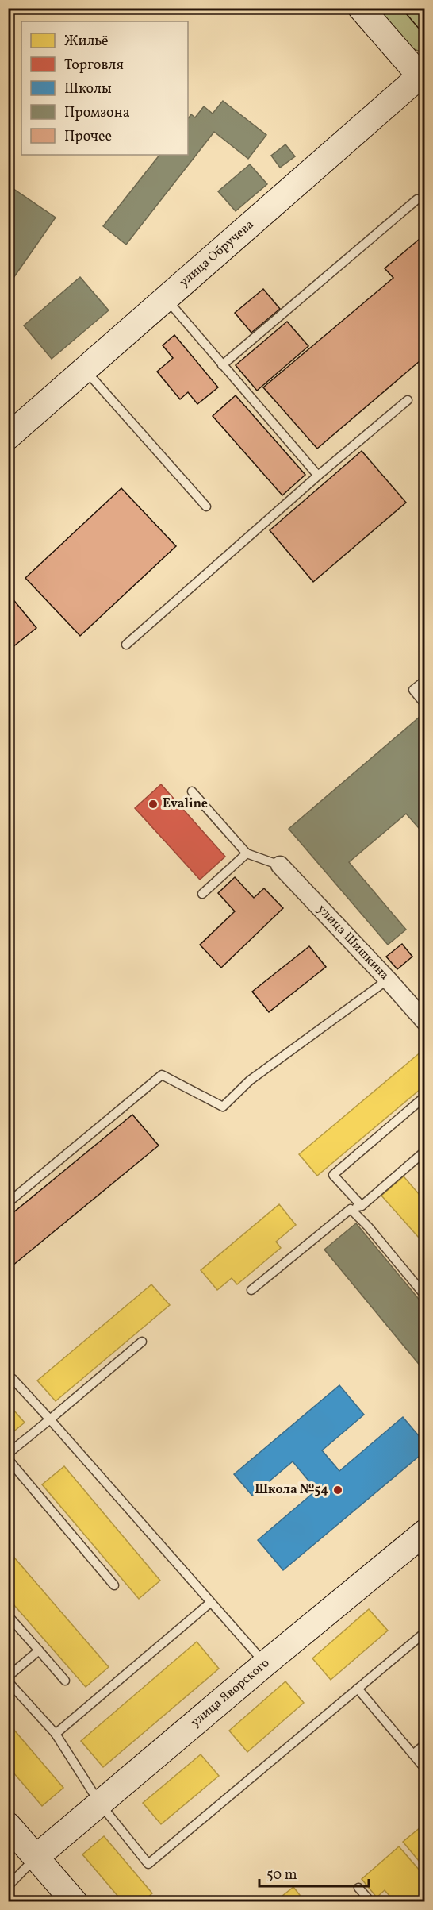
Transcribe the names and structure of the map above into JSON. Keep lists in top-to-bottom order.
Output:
{
  "streets": {
    "main road": ["улица Обручева", "улица Яворского"],
    "street": ["улица Шишкина"]
  },
  "places": ["Evaline", "Школа №54"],
  "legend": [
    "Жильё",
    "Торговля",
    "Школы",
    "Промзона",
    "Прочее"
  ],
  "scale_bar": "50 m"
}
